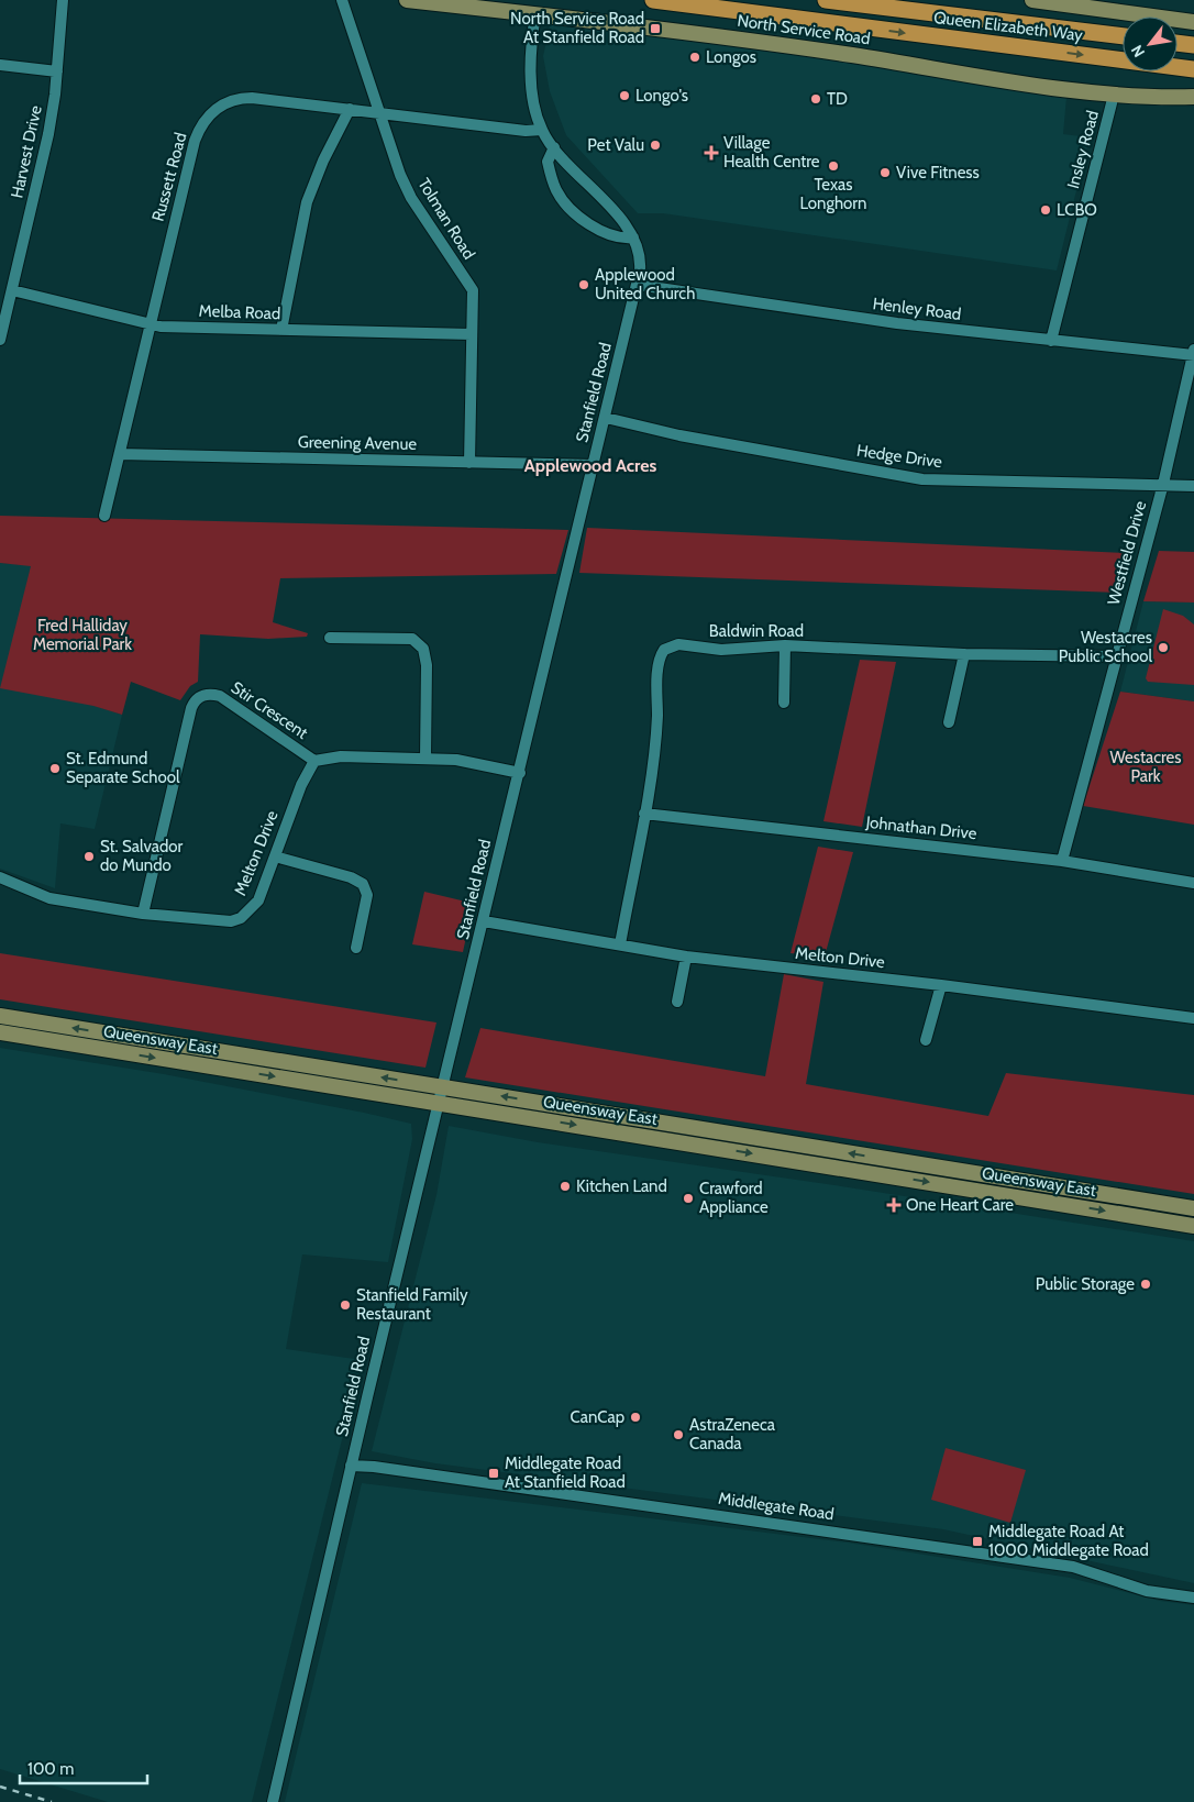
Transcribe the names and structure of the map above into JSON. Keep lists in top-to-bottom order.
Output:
{
  "streets": {
    "highway": ["Queen Elizabeth Way"],
    "main road": ["North Service Road", "Queensway East"],
    "street": [
      "Insley Road",
      "Harvest Drive",
      "Russett Road",
      "Tolman Road",
      "Henley Road",
      "Melba Road",
      "Stanfield Road",
      "Greening Avenue",
      "Hedge Drive",
      "Westfield Drive",
      "Baldwin Road",
      "Stir Crescent",
      "Johnathan Drive",
      "Melton Drive",
      "Middlegate Road"
    ]
  },
  "crossings": [
    ["North Service Road", "Insley Road"],
    ["North Service Road", "Stanfield Road"],
    ["Insley Road", "Henley Road"],
    ["Harvest Drive", "Melba Road"],
    ["Russett Road", "Tolman Road"],
    ["Russett Road", "Melba Road"],
    ["Russett Road", "Stanfield Road"],
    ["Russett Road", "Greening Avenue"],
    ["Tolman Road", "Melba Road"],
    ["Tolman Road", "Greening Avenue"],
    ["Henley Road", "Stanfield Road"],
    ["Henley Road", "Westfield Drive"],
    ["Stanfield Road", "Greening Avenue"],
    ["Stanfield Road", "Hedge Drive"],
    ["Stanfield Road", "Melton Drive"],
    ["Stanfield Road", "Queensway East"],
    ["Stanfield Road", "Middlegate Road"],
    ["Hedge Drive", "Westfield Drive"],
    ["Westfield Drive", "Baldwin Road"],
    ["Westfield Drive", "Johnathan Drive"],
    ["Baldwin Road", "Johnathan Drive"],
    ["Baldwin Road", "Melton Drive"],
    ["Stir Crescent", "Melton Drive"]
  ],
  "districts": ["Applewood Acres"],
  "parks": ["Fred Halliday Memorial Park", "Westacres Park"],
  "places": {
    "transit": ["North Service Road At Stanfield Road", "Middlegate Road At Stanfield Road", "Middlegate Road At 1000 Middlegate Road"],
    "other": [
      "Longos",
      "Longo's",
      "TD",
      "Pet Valu",
      "Texas Longhorn",
      "Vive Fitness",
      "LCBO",
      "Applewood United Church",
      "Westacres Public School",
      "St. Edmund Separate School",
      "St. Salvador do Mundo",
      "Kitchen Land",
      "Crawford Appliance",
      "Public Storage",
      "Stanfield Family Restaurant",
      "CanCap",
      "AstraZeneca Canada"
    ],
    "health": ["Village Health Centre", "One Heart Care"]
  },
  "scale_bar": "100 m",
  "north": "bottom left"
}
